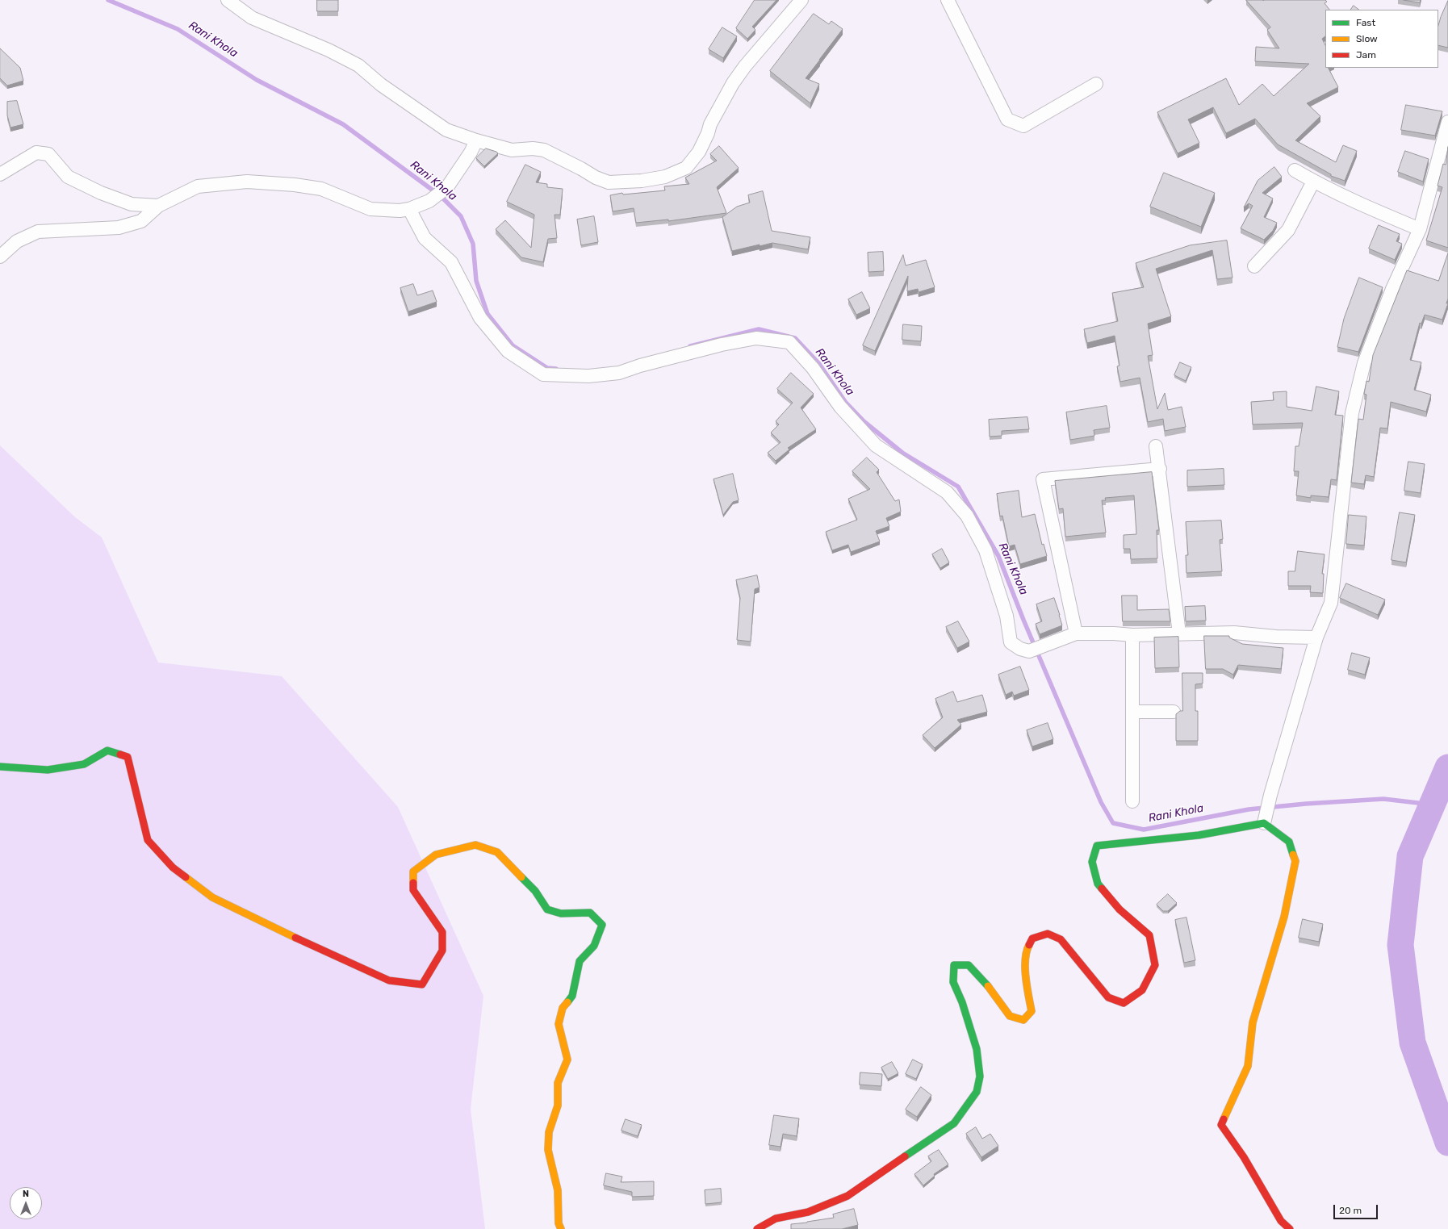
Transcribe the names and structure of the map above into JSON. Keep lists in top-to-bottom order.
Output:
{
  "water": ["Rani Khola"],
  "legend": ["Fast", "Slow", "Jam"],
  "scale_bar": "20 m",
  "north": "top"
}
